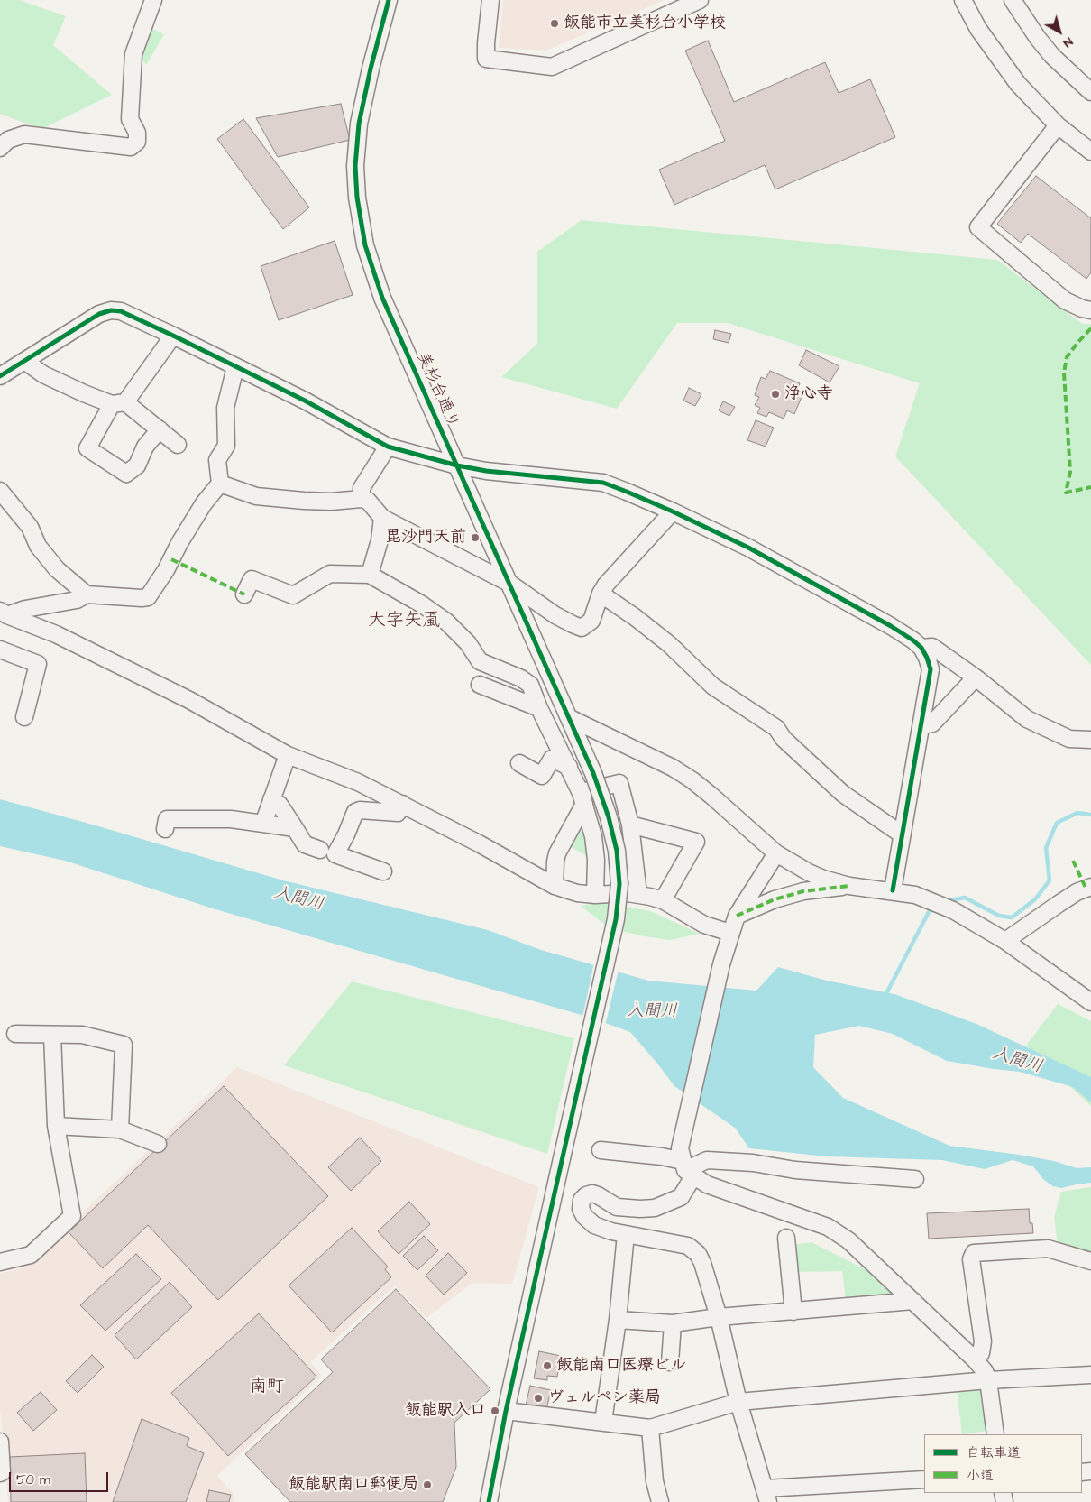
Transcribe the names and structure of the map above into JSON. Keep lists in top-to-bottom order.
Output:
{
  "streets": {
    "street": ["美杉台通り"]
  },
  "districts": ["大字矢颪", "南町"],
  "water": ["入間川"],
  "places": [
    "飯能市立美杉台小学校",
    "浄心寺",
    "毘沙門天前",
    "飯能南口医療ビル",
    "ヴェルペン薬局",
    "飯能駅入口",
    "飯能駅南口郵便局"
  ],
  "legend": ["自転車道", "小道"],
  "scale_bar": "50 m",
  "north": "bottom right"
}
